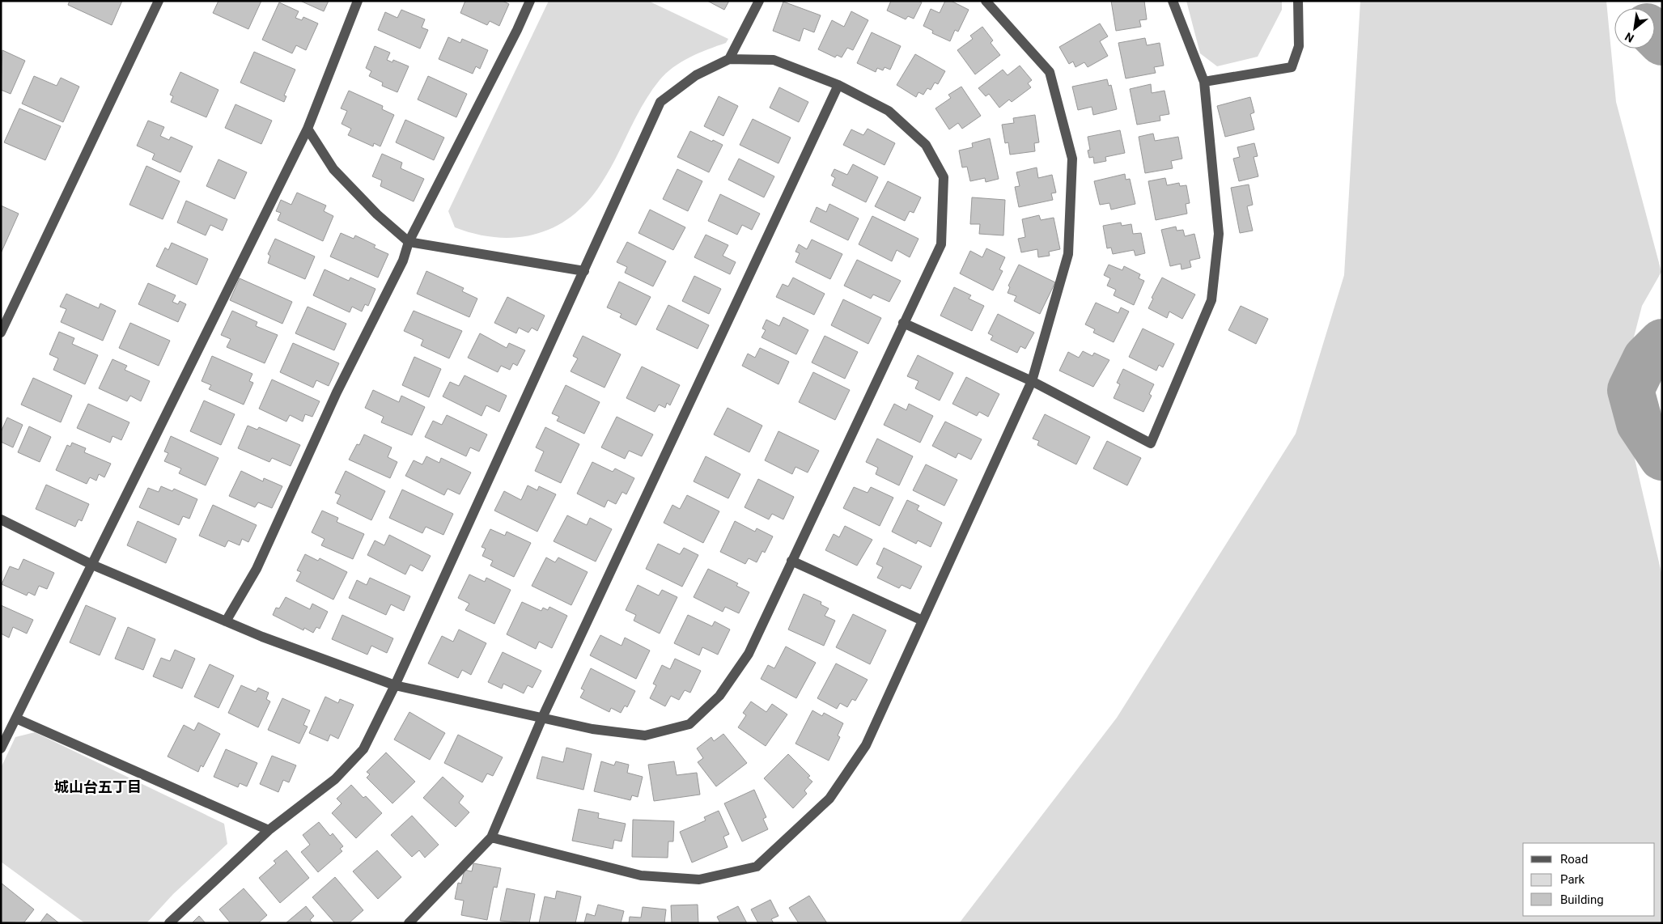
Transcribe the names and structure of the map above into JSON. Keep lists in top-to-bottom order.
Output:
{
  "districts": ["城山台五丁目"],
  "legend": ["Road", "Park", "Building"],
  "north": "bottom left"
}
